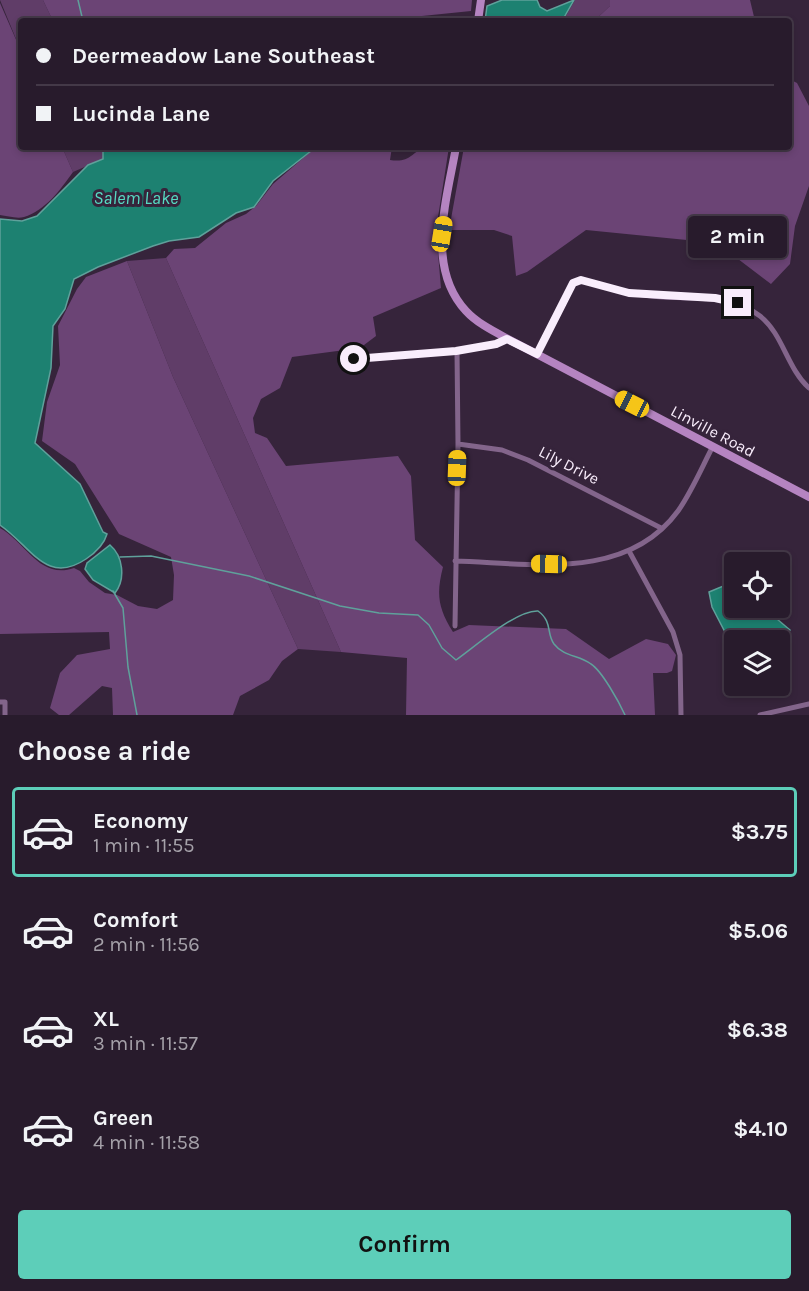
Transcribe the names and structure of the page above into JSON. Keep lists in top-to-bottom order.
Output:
{
  "streets": {
    "main road": ["Linville Road"],
    "street": ["Lily Drive"]
  },
  "water": ["Salem Lake"],
  "page": {
    "banner": ["Deermeadow Lane Southeast", "Lucinda Lane"],
    "bubble": "2 min",
    "heading": "Choose a ride",
    "list": [
      {
        "name": "Economy",
        "note": "1 min · 11:55",
        "value": "$3.75"
      },
      {
        "name": "Comfort",
        "note": "2 min · 11:56",
        "value": "$5.06"
      },
      {
        "name": "XL",
        "note": "3 min · 11:57",
        "value": "$6.38"
      },
      {
        "name": "Green",
        "note": "4 min · 11:58",
        "value": "$4.10"
      }
    ],
    "buttons": "Confirm"
  }
}
